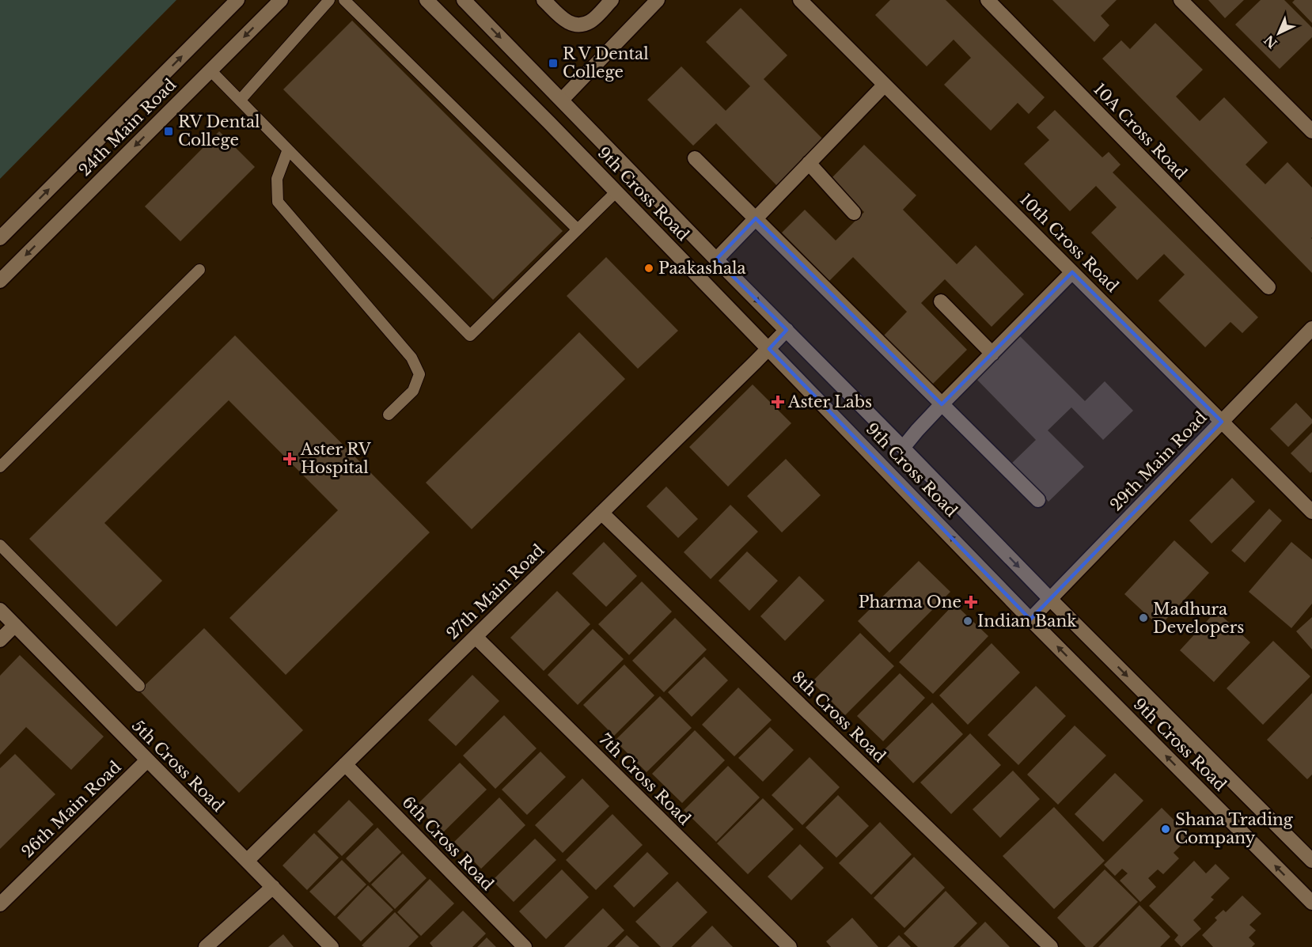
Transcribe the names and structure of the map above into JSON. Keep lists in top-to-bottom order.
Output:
{
  "streets": {
    "street": [
      "24th Main Road",
      "10A Cross Road",
      "9th Cross Road",
      "10th Cross Road",
      "29th Main Road",
      "27th Main Road",
      "8th Cross Road",
      "5th Cross Road",
      "7th Cross Road",
      "26th Main Road",
      "6th Cross Road"
    ]
  },
  "crossings": [
    ["9th Cross Road", "29th Main Road"],
    ["9th Cross Road", "27th Main Road"],
    ["10th Cross Road", "29th Main Road"],
    ["27th Main Road", "8th Cross Road"],
    ["27th Main Road", "5th Cross Road"],
    ["27th Main Road", "7th Cross Road"],
    ["27th Main Road", "6th Cross Road"],
    ["5th Cross Road", "26th Main Road"]
  ],
  "places": {
    "transit": ["R V Dental College", "RV Dental College"],
    "other": [
      "Paakashala",
      "Madhura Developers",
      "Indian Bank",
      "Shana Trading Company"
    ],
    "health": ["Aster Labs", "Aster RV Hospital", "Pharma One"]
  },
  "north": "bottom left"
}
